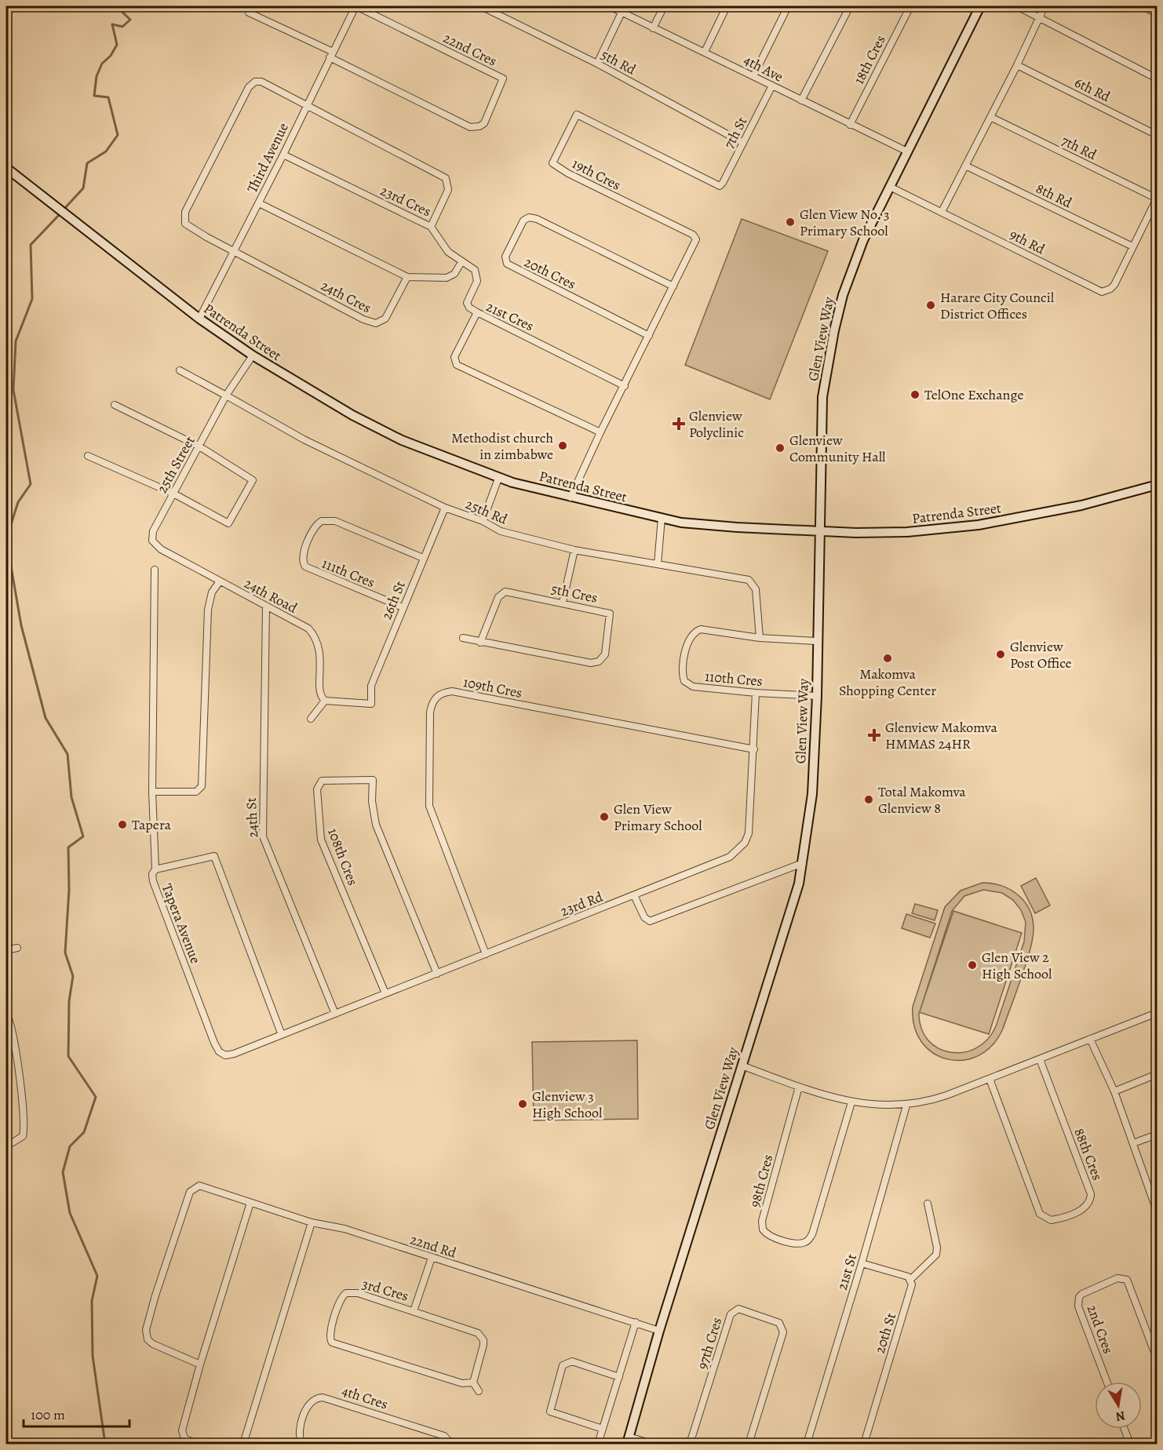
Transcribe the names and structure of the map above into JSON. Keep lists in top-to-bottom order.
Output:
{
  "streets": {
    "street": [
      "22nd Cres",
      "18th Cres",
      "5th Rd",
      "4th Ave",
      "6th Rd",
      "7th St",
      "7th Rd",
      "Third Avenue",
      "19th Cres",
      "8th Rd",
      "23rd Cres",
      "9th Rd",
      "20th Cres",
      "24th Cres",
      "21st Cres",
      "Patrenda Street",
      "Glen View Way",
      "25th Street",
      "25th Rd",
      "111th Cres",
      "5th Cres",
      "24th Road",
      "26th St",
      "110th Cres",
      "109th Cres",
      "24th St",
      "108th Cres",
      "23rd Rd",
      "Tapera Avenue",
      "88th Cres",
      "98th Cres",
      "22nd Rd",
      "21st St",
      "3rd Cres",
      "2nd Cres",
      "20th St",
      "97th Cres",
      "4th Cres"
    ]
  },
  "crossings": [
    ["22nd Cres", "Third Avenue"],
    ["18th Cres", "4th Ave"],
    ["5th Rd", "7th St"],
    ["4th Ave", "7th St"],
    ["4th Ave", "Glen View Way"],
    ["7th St", "19th Cres"],
    ["Third Avenue", "23rd Cres"],
    ["Third Avenue", "24th Cres"],
    ["Third Avenue", "Patrenda Street"],
    ["19th Cres", "20th Cres"],
    ["8th Rd", "9th Rd"],
    ["23rd Cres", "24th Cres"],
    ["9th Rd", "Glen View Way"],
    ["Patrenda Street", "Glen View Way"],
    ["Glen View Way", "110th Cres"],
    ["Glen View Way", "22nd Rd"],
    ["25th Street", "25th Rd"],
    ["25th Street", "24th Road"],
    ["25th Rd", "26th St"],
    ["25th Rd", "110th Cres"],
    ["111th Cres", "26th St"],
    ["24th Road", "26th St"],
    ["24th Road", "24th St"],
    ["110th Cres", "23rd Rd"],
    ["109th Cres", "23rd Rd"],
    ["24th St", "23rd Rd"],
    ["108th Cres", "23rd Rd"],
    ["23rd Rd", "Tapera Avenue"]
  ],
  "places": {
    "other": [
      "Glen View No. 3 Primary School",
      "Harare City Council District Offices",
      "TelOne Exchange",
      "Methodist church in zimbabwe",
      "Glenview Community Hall",
      "Glenview Post Office",
      "Makomva Shopping Center",
      "Total Makomva Glenview 8",
      "Glen View Primary School",
      "Tapera",
      "Glen View 2 High School",
      "Glenview 3 High School"
    ],
    "health": ["Glenview Polyclinic", "Glenview Makomva HMMAS 24HR"]
  },
  "scale_bar": "100 m",
  "north": "bottom"
}
